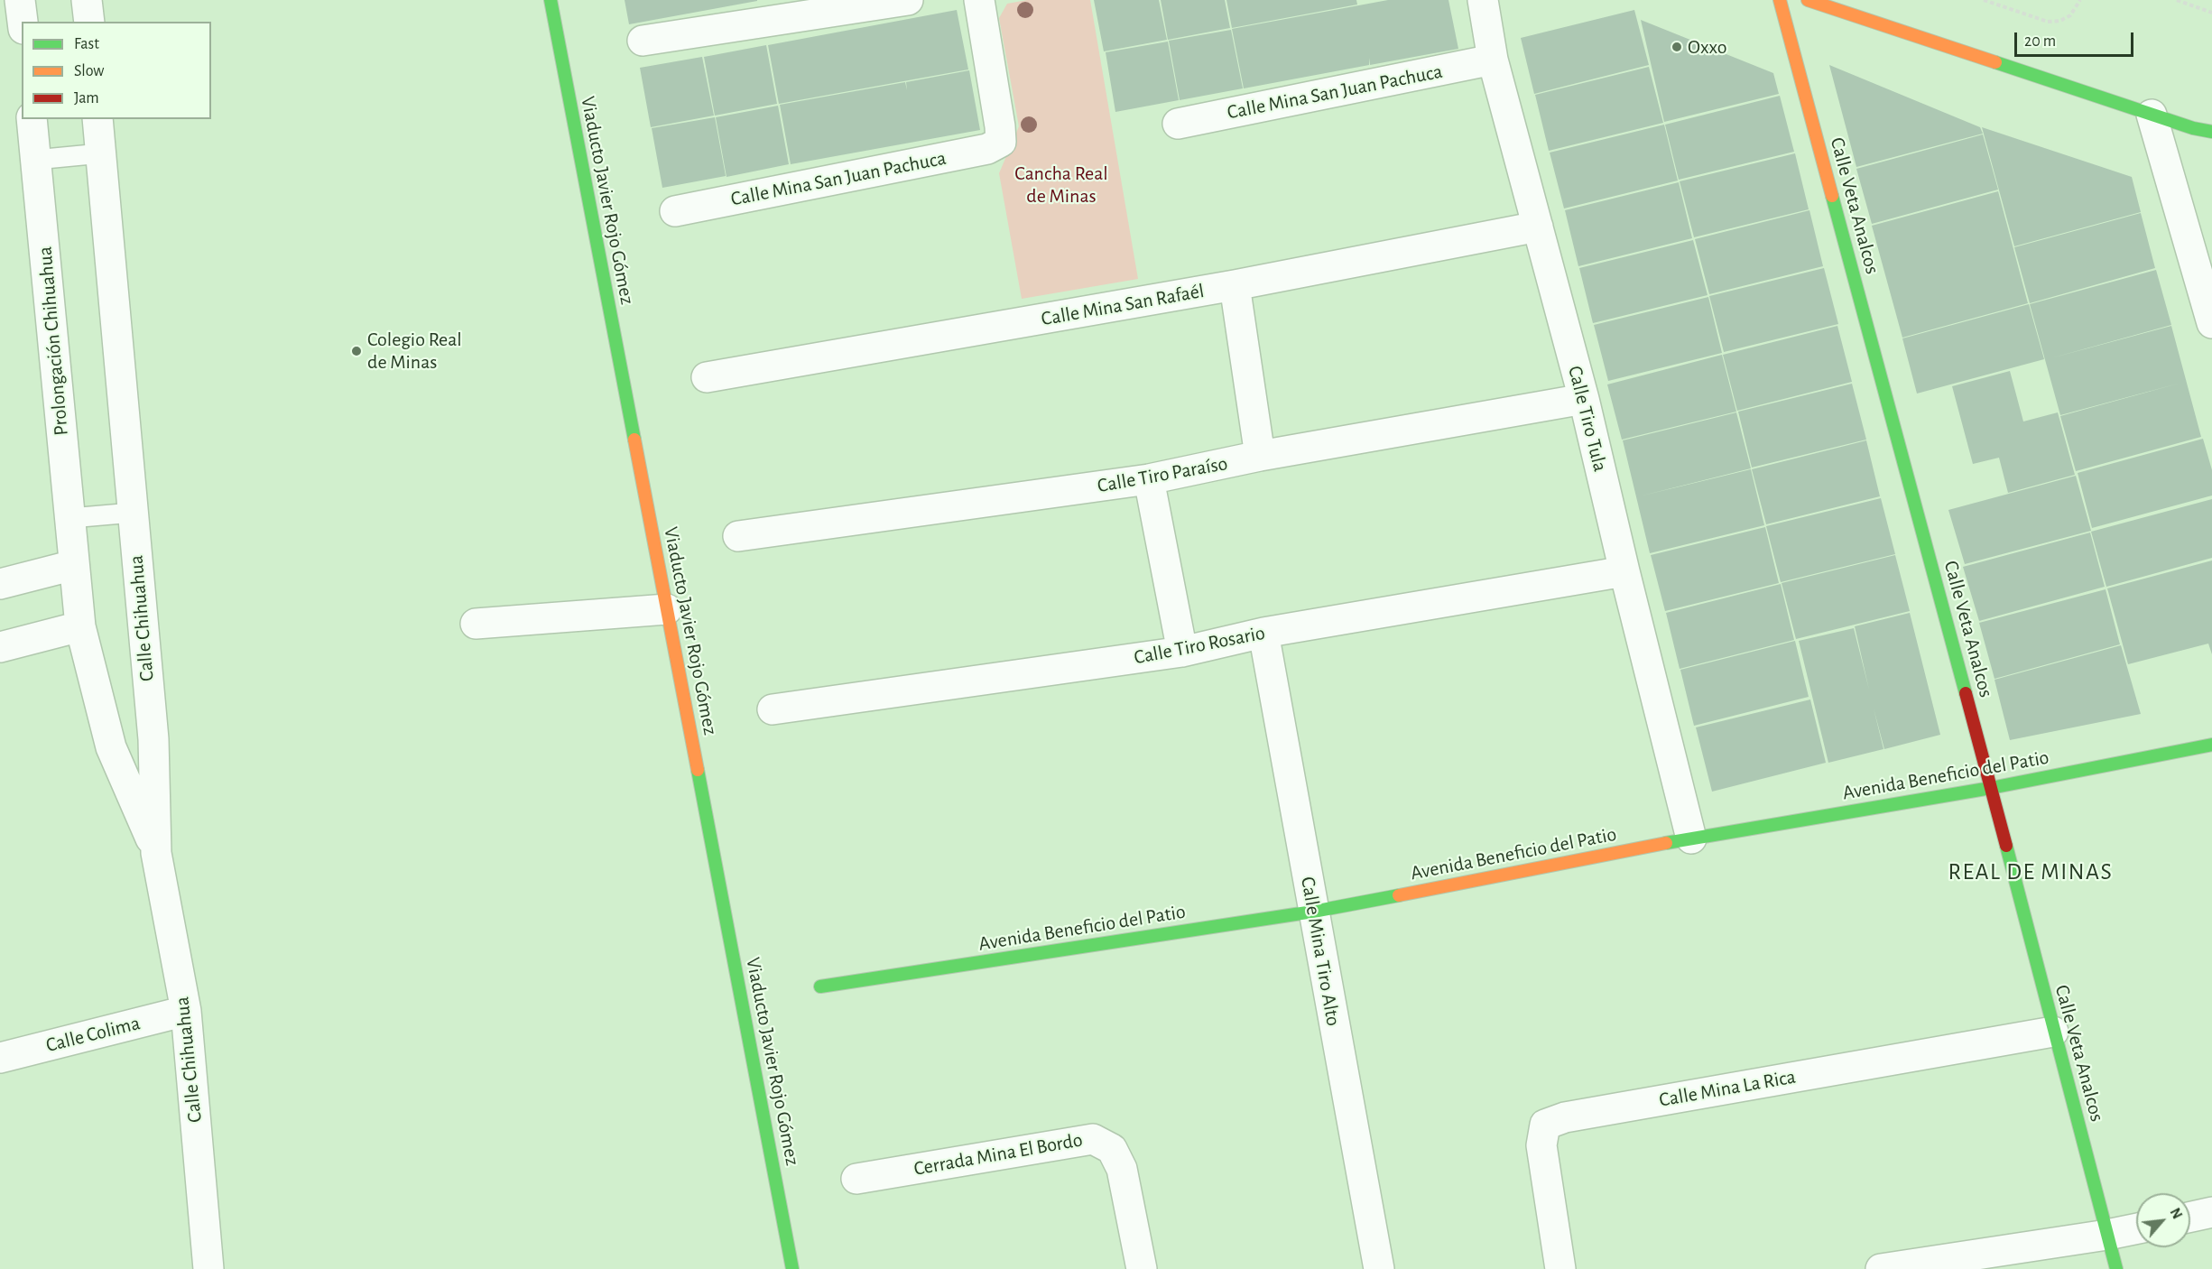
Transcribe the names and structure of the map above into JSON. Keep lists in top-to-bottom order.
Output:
{
  "streets": {
    "street": [
      "Calle Mina San Juan Pachuca",
      "Viaducto Javier Rojo Gómez",
      "Calle Veta Analcos",
      "Calle Mina San Rafaél",
      "Prolongación Chihuahua",
      "Calle Tiro Tula",
      "Calle Tiro Paraíso",
      "Calle Chihuahua",
      "Calle Tiro Rosario",
      "Avenida Beneficio del Patio",
      "Calle Mina Tiro Alto",
      "Calle Colima",
      "Calle Mina La Rica",
      "Cerrada Mina El Bordo"
    ]
  },
  "crossings": [
    ["Calle Mina San Juan Pachuca", "Calle Tiro Tula"],
    ["Calle Veta Analcos", "Avenida Beneficio del Patio"],
    ["Calle Veta Analcos", "Calle Mina La Rica"],
    ["Calle Mina San Rafaél", "Calle Tiro Tula"],
    ["Prolongación Chihuahua", "Calle Chihuahua"],
    ["Calle Tiro Tula", "Calle Tiro Paraíso"],
    ["Calle Tiro Tula", "Calle Tiro Rosario"],
    ["Calle Tiro Tula", "Avenida Beneficio del Patio"],
    ["Calle Chihuahua", "Calle Colima"],
    ["Calle Tiro Rosario", "Calle Mina Tiro Alto"],
    ["Avenida Beneficio del Patio", "Calle Mina Tiro Alto"]
  ],
  "districts": ["REAL DE MINAS"],
  "parks": ["Cancha Real de Minas"],
  "places": ["Oxxo", "Colegio Real de Minas"],
  "legend": ["Fast", "Slow", "Jam"],
  "scale_bar": "20 m",
  "north": "top right"
}
